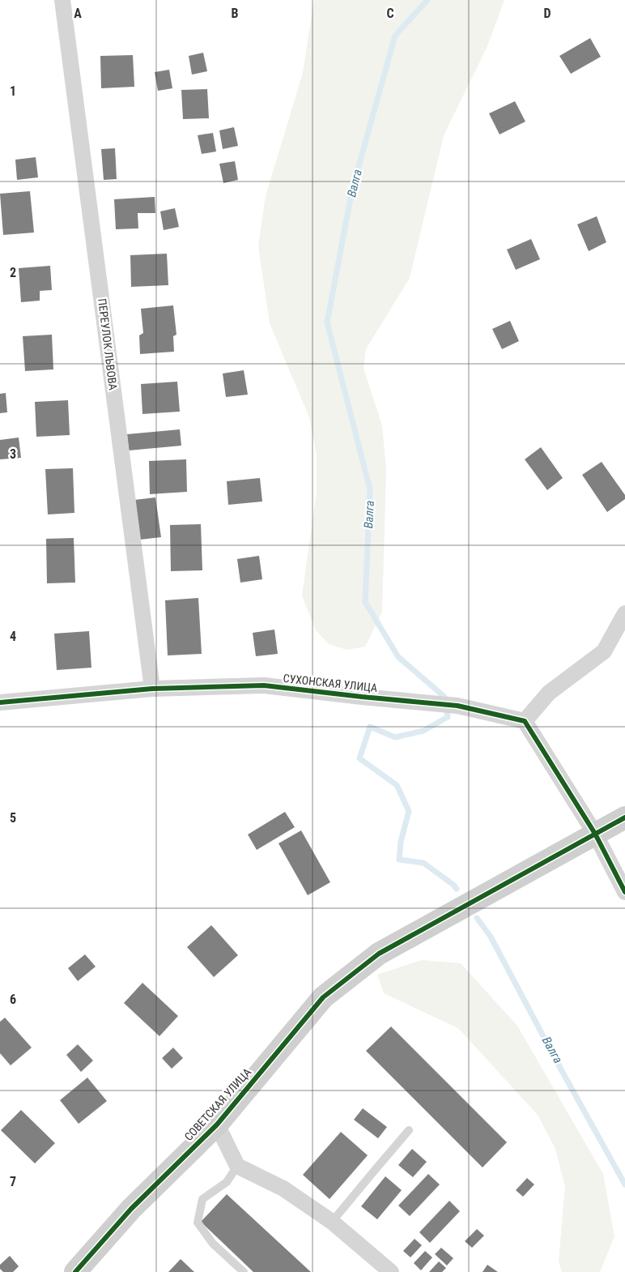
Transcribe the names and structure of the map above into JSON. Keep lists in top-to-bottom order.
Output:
{
  "streets": {
    "street": ["ПЕРЕУЛОК ЛЬВОВА", "СУХОНСКАЯ УЛИЦА", "СОВЕТСКАЯ УЛИЦА"]
  },
  "crossings": [
    ["ПЕРЕУЛОК ЛЬВОВА", "СУХОНСКАЯ УЛИЦА"]
  ],
  "water": ["Валга"],
  "grid": {
    "columns": [
      "A",
      "B",
      "C",
      "D"
    ],
    "rows": [
      "1",
      "2",
      "3",
      "4",
      "5",
      "6",
      "7"
    ]
  }
}
